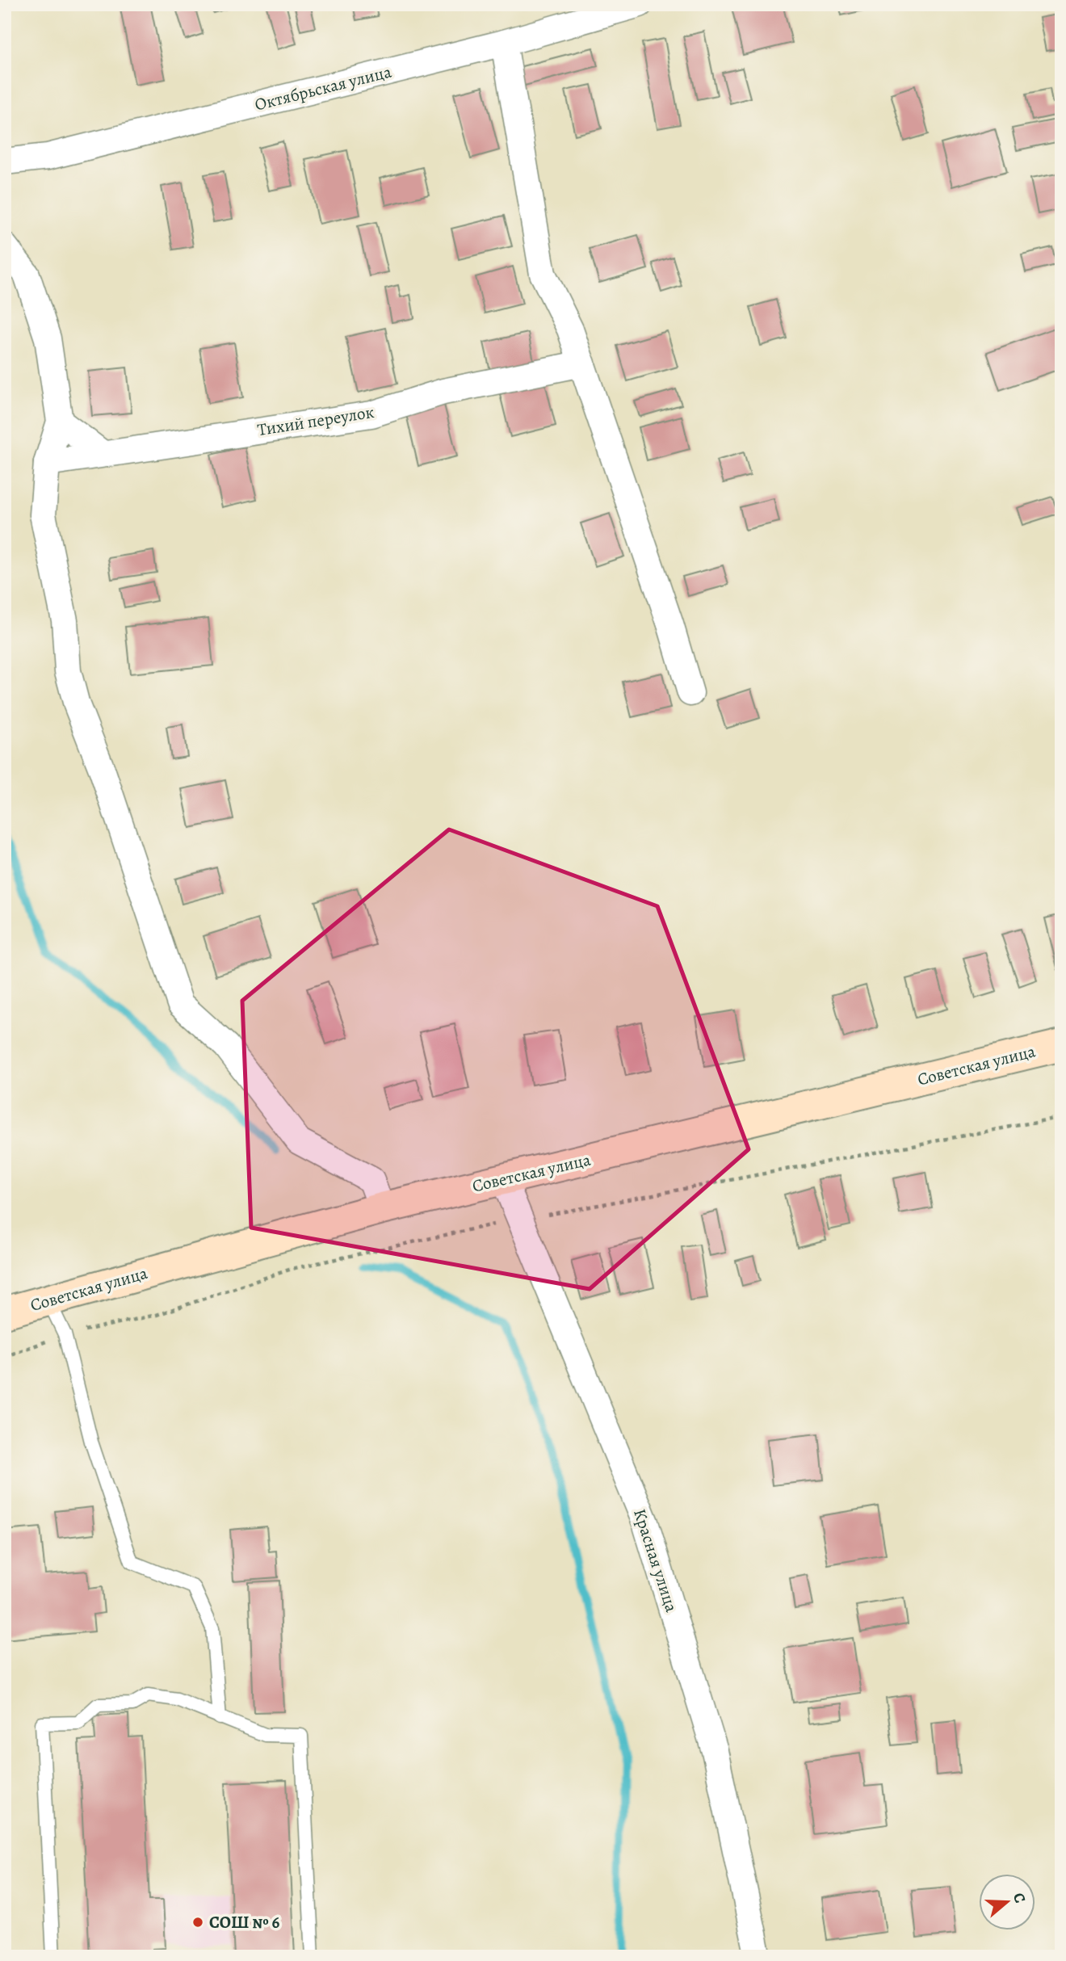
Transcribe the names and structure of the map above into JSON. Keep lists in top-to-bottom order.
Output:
{
  "streets": {
    "street": [
      "Октябрьская улица",
      "Тихий переулок",
      "Советская улица",
      "Красная улица"
    ]
  },
  "crossings": [
    ["Советская улица", "Красная улица"]
  ],
  "places": ["СОШ № 6"],
  "north": "right"
}
